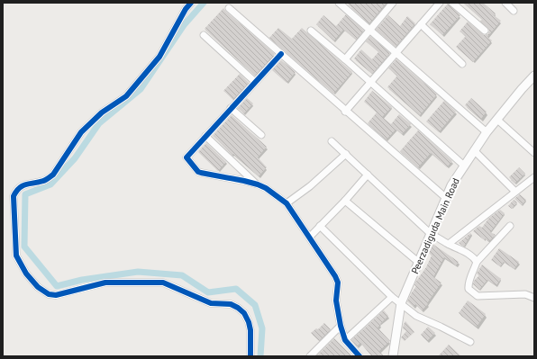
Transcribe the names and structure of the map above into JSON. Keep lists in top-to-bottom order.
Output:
{
  "streets": {
    "street": ["Peerzadiguda Main Road"]
  }
}
